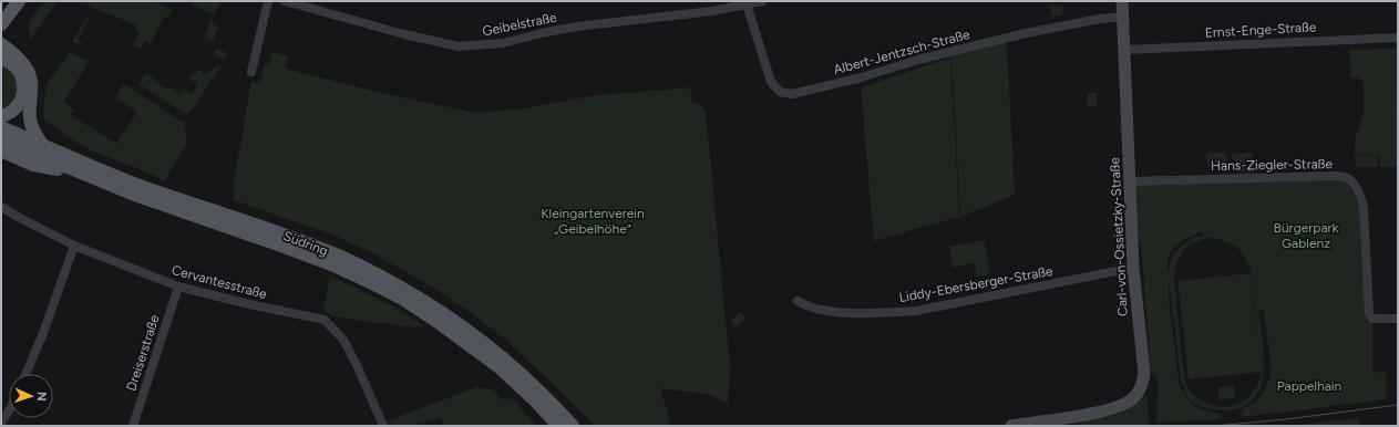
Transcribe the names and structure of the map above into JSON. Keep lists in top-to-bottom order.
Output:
{
  "streets": {
    "main road": ["Südring"],
    "street": [
      "Geibelstraße",
      "Ernst-Enge-Straße",
      "Albert-Jentzsch-Straße",
      "Hans-Ziegler-Straße",
      "Carl-von-Ossietzky-Straße",
      "Cervantesstraße",
      "Liddy-Ebersberger-Straße",
      "Dreiserstraße"
    ]
  },
  "crossings": [
    ["Geibelstraße", "Albert-Jentzsch-Straße"],
    ["Ernst-Enge-Straße", "Carl-von-Ossietzky-Straße"],
    ["Albert-Jentzsch-Straße", "Carl-von-Ossietzky-Straße"],
    ["Hans-Ziegler-Straße", "Carl-von-Ossietzky-Straße"],
    ["Carl-von-Ossietzky-Straße", "Liddy-Ebersberger-Straße"],
    ["Cervantesstraße", "Dreiserstraße"]
  ],
  "parks": ["Kleingartenverein „Geibelhöhe“", "Bürgerpark Gablenz", "Pappelhain"],
  "north": "right"
}
